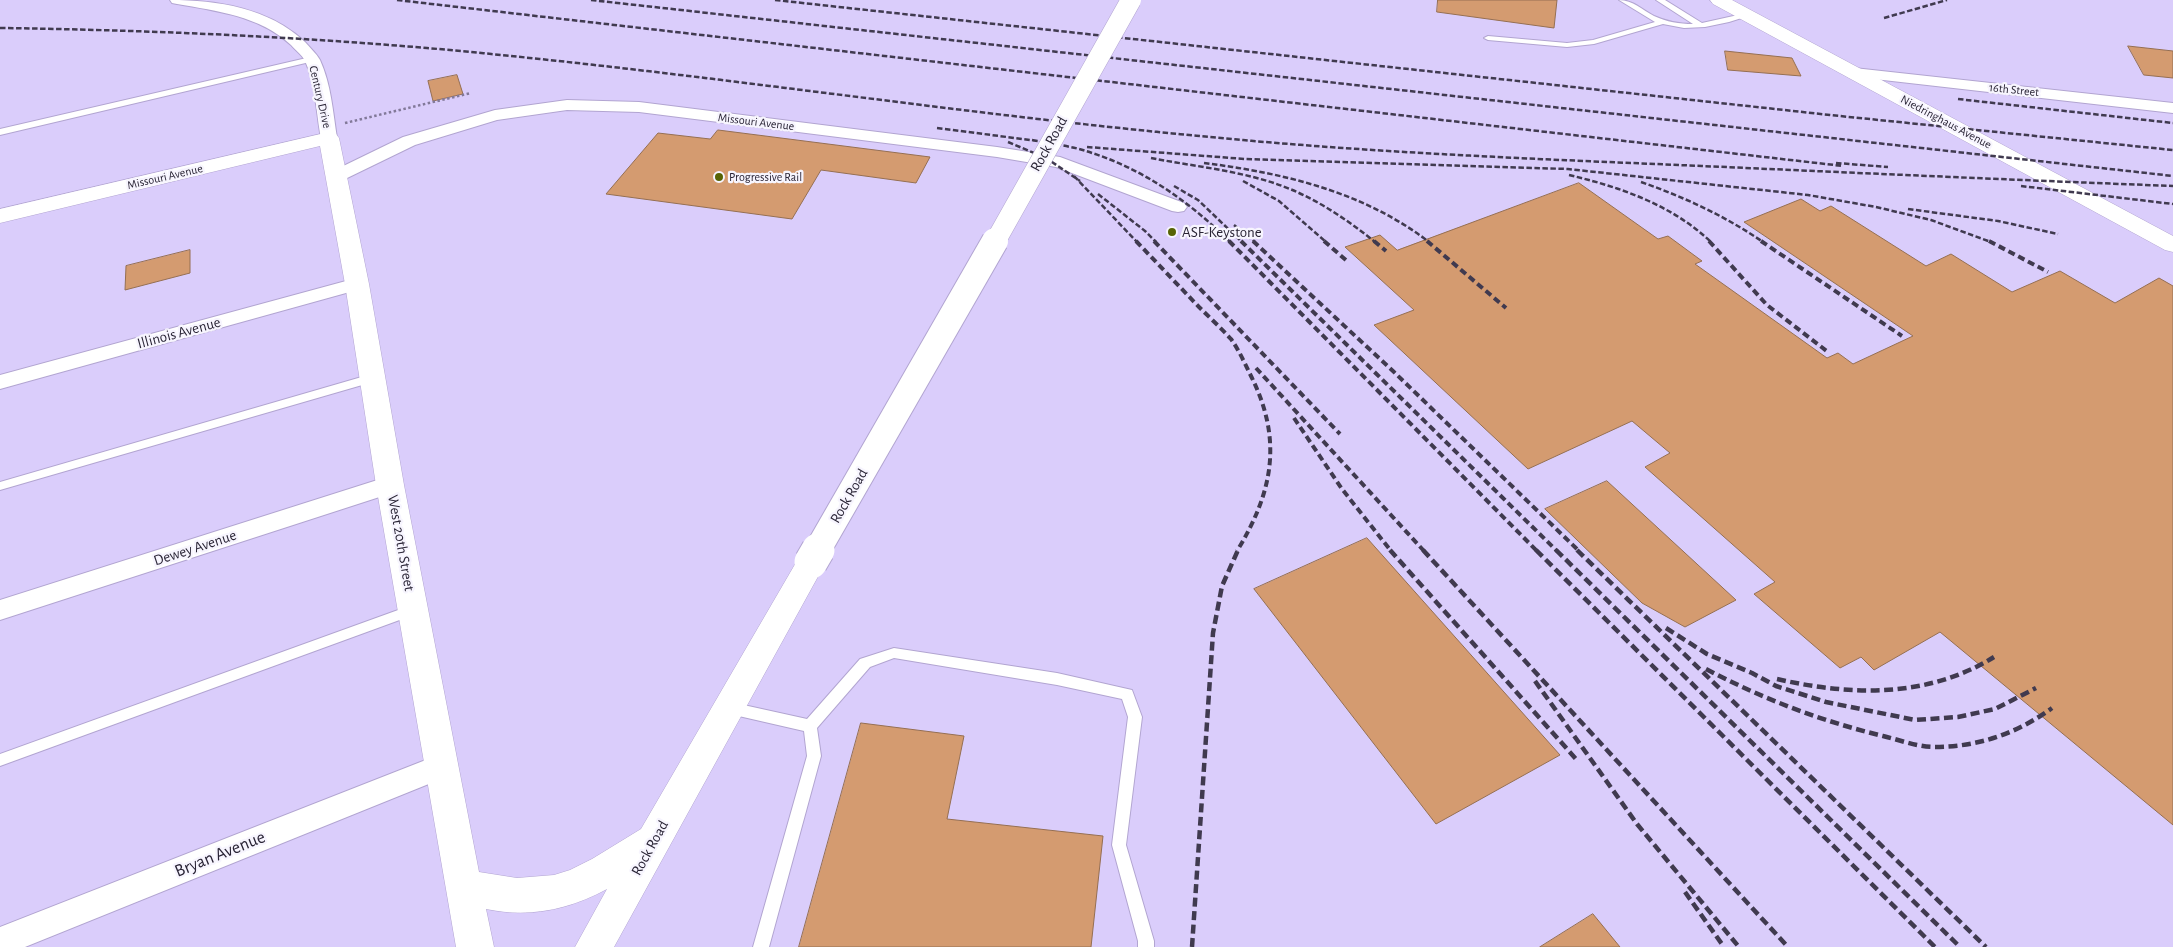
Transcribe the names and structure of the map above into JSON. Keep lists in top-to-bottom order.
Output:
{
  "streets": {
    "street": [
      "16th Street",
      "Century Drive",
      "Missouri Avenue",
      "Niedringhaus Avenue",
      "Rock Road",
      "Illinois Avenue",
      "West 20th Street",
      "Dewey Avenue",
      "Bryan Avenue"
    ]
  },
  "crossings": [
    ["16th Street", "Niedringhaus Avenue"],
    ["Century Drive", "Missouri Avenue"],
    ["Century Drive", "West 20th Street"],
    ["Missouri Avenue", "West 20th Street"],
    ["Illinois Avenue", "West 20th Street"],
    ["West 20th Street", "Dewey Avenue"],
    ["West 20th Street", "Bryan Avenue"]
  ],
  "places": ["Progressive Rail", "ASF-Keystone"]
}
